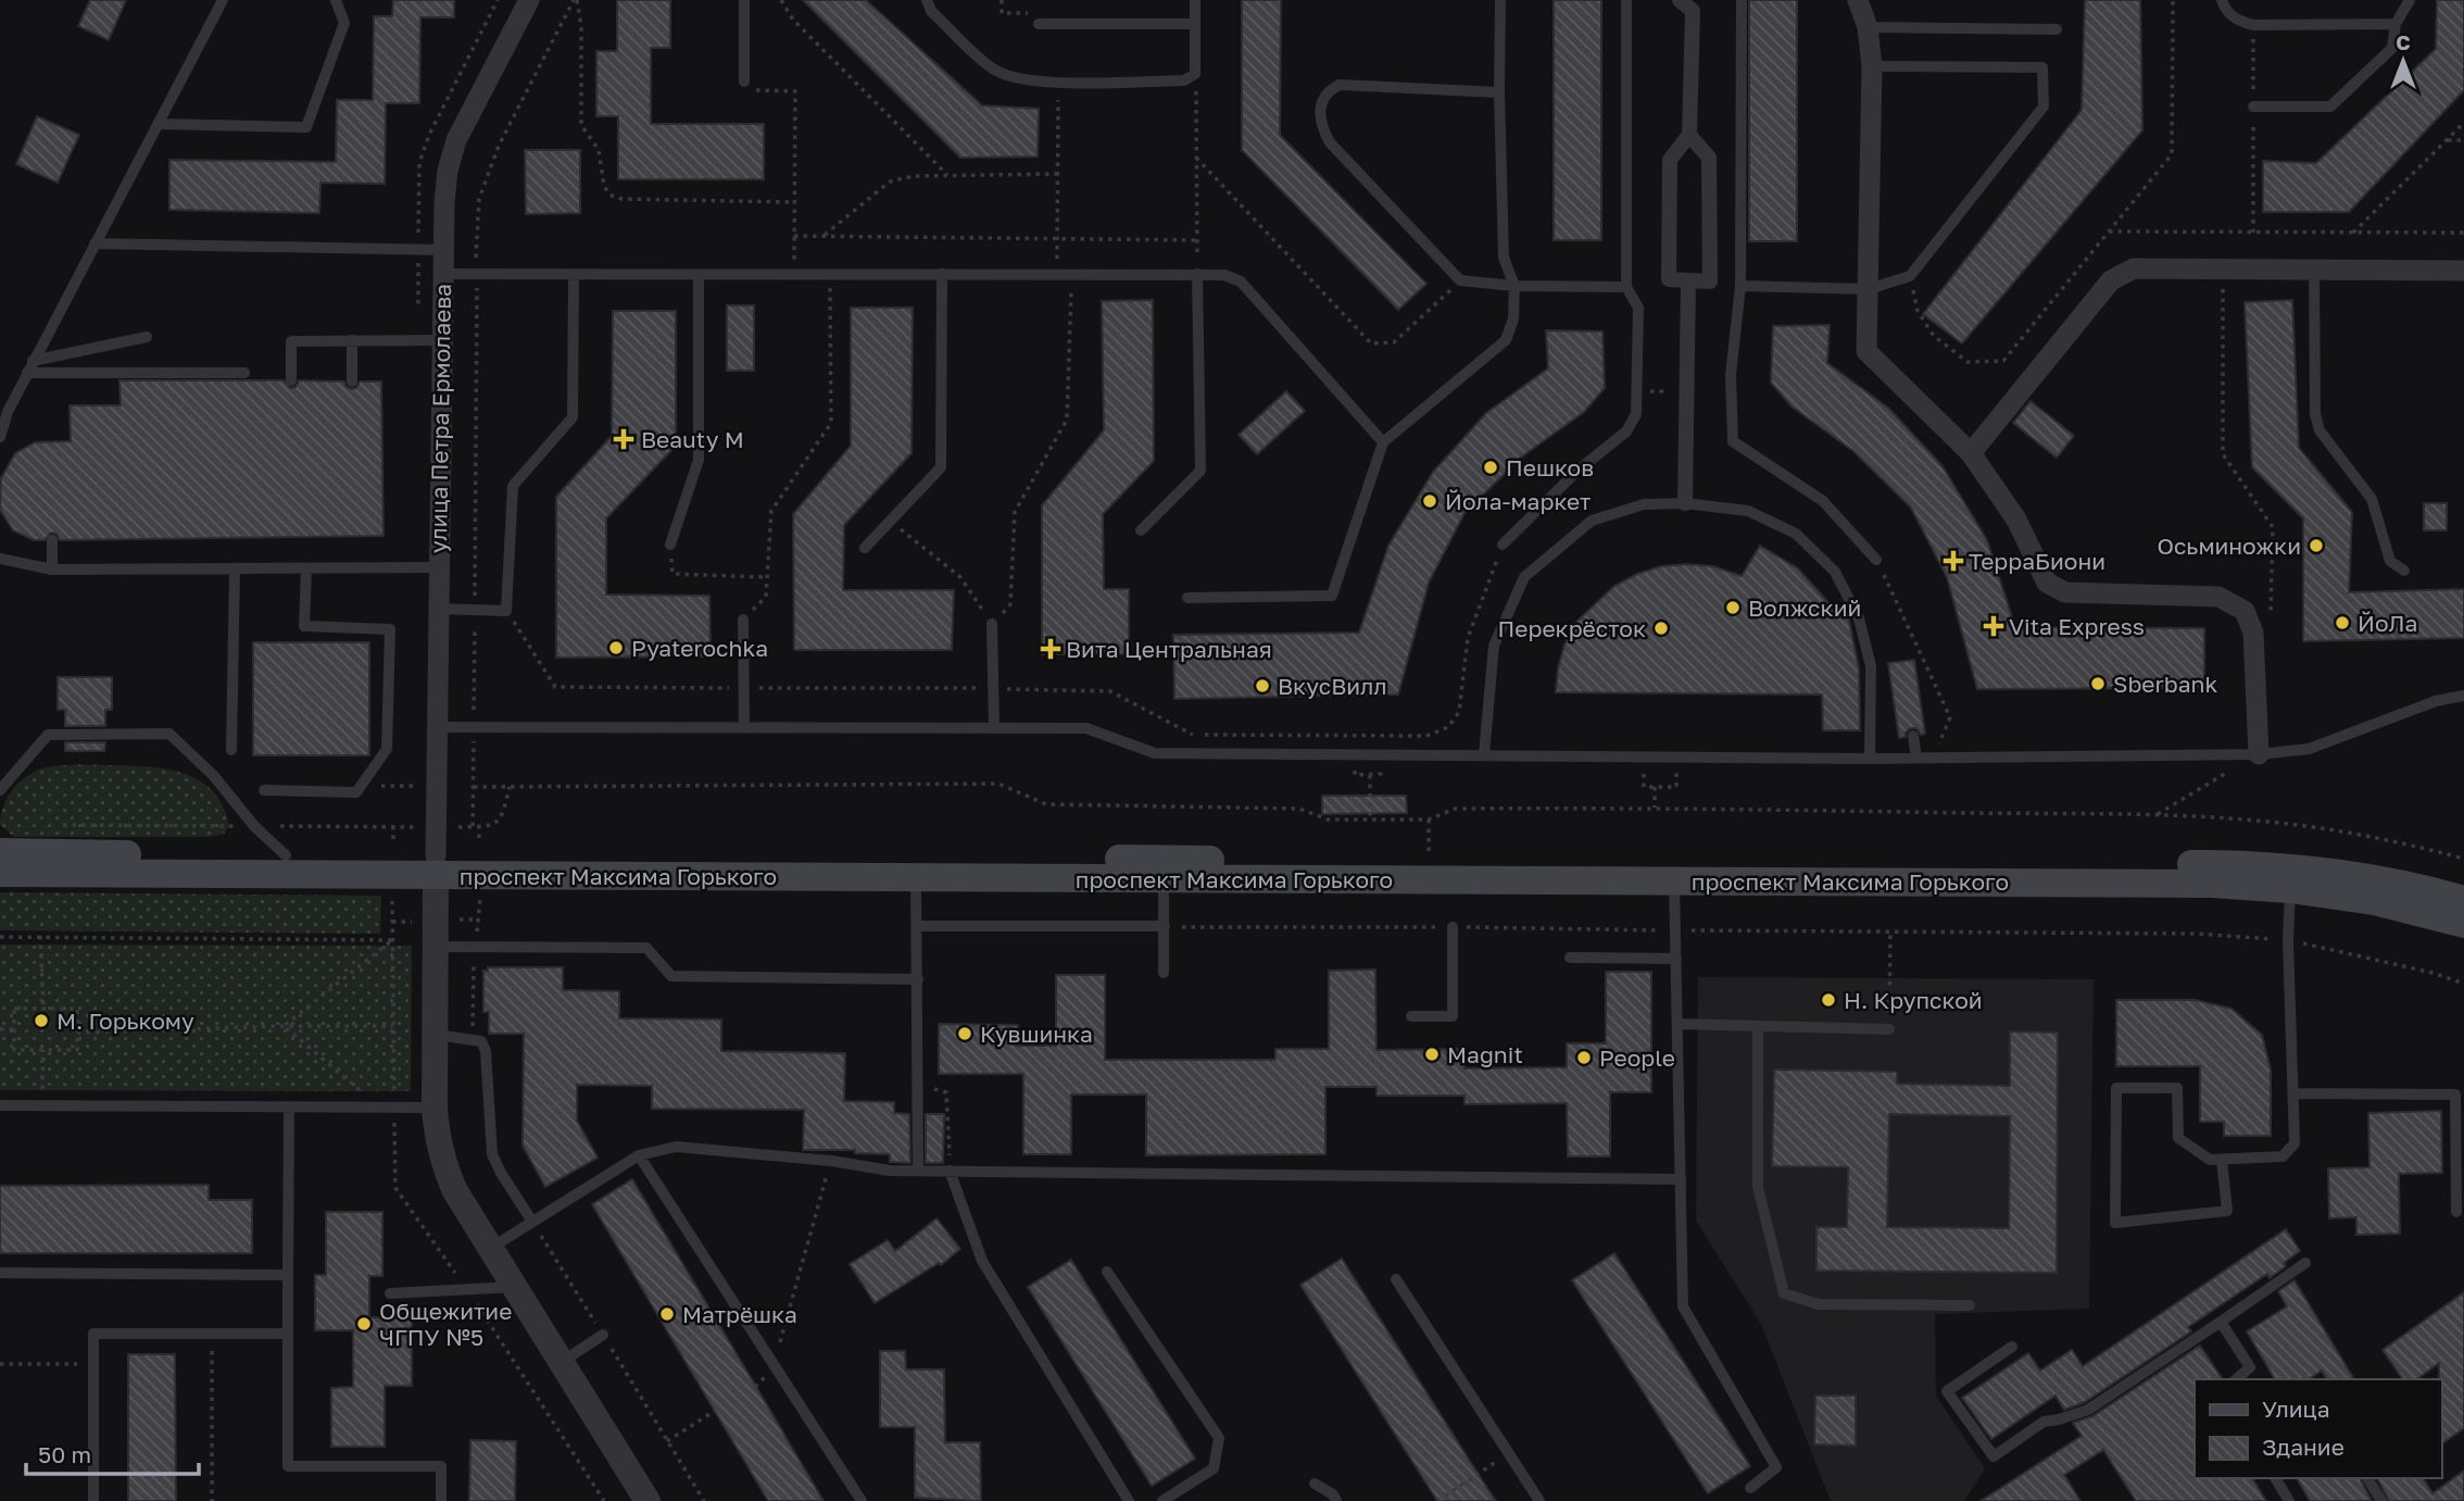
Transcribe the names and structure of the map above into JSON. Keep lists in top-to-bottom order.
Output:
{
  "streets": {
    "main road": ["проспект Максима Горького"],
    "street": ["улица Петра Ермолаева"]
  },
  "crossings": [
    ["улица Петра Ермолаева", "проспект Максима Горького"]
  ],
  "places": {
    "health": [
      "Beauty M",
      "ТерраБиони",
      "Vita Express",
      "Вита Центральная"
    ],
    "other": [
      "Пешков",
      "Йола-маркет",
      "Осьминожки",
      "Волжский",
      "ЙоЛа",
      "Перекрёсток",
      "Pyaterochka",
      "Sberbank",
      "ВкусВилл",
      "Н. Крупской",
      "М. Горькому",
      "Кувшинка",
      "Magnit",
      "People",
      "Матрёшка",
      "Общежитие ЧГПУ №5"
    ]
  },
  "legend": ["Улица", "Здание"],
  "scale_bar": "50 m",
  "north": "top"
}
